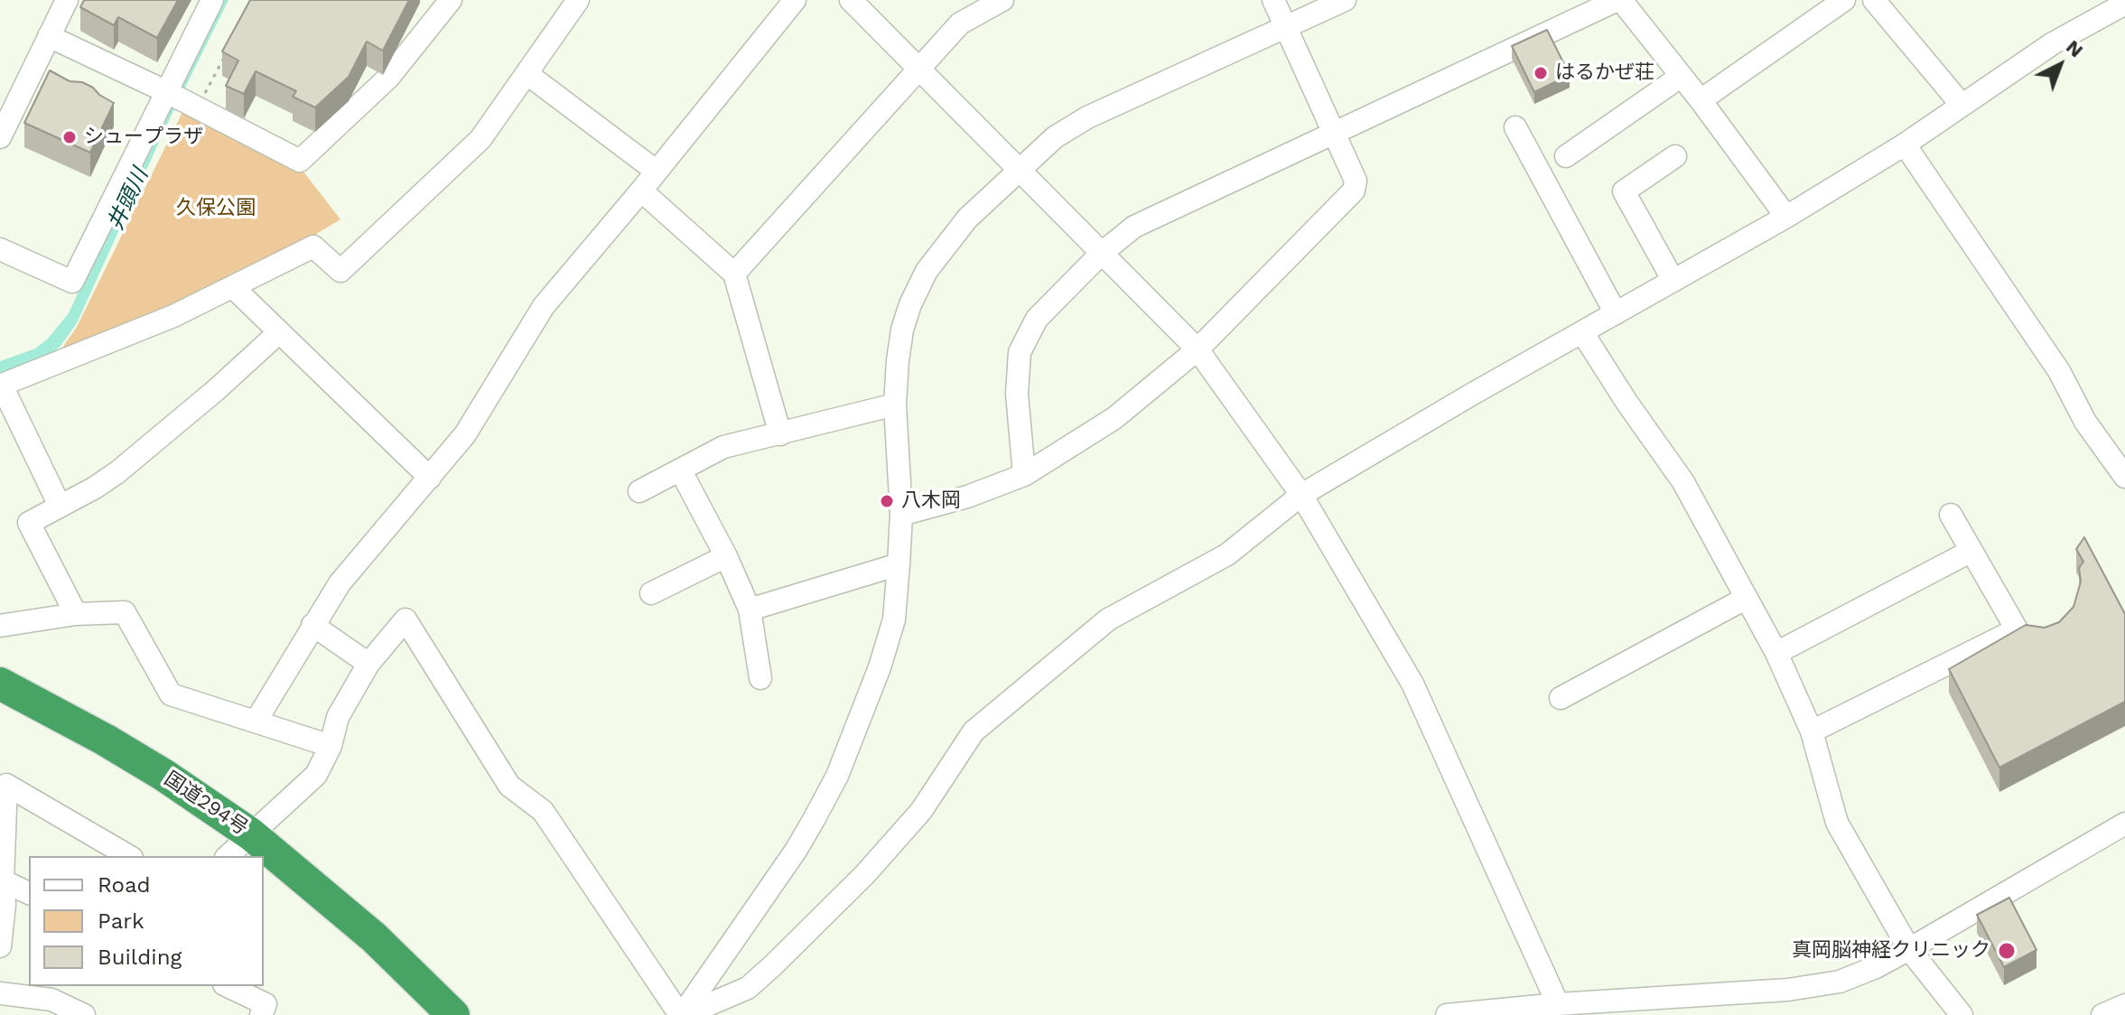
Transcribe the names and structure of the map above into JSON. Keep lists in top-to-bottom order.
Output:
{
  "streets": {
    "highway": ["国道294号"]
  },
  "water": ["井頭川"],
  "parks": ["久保公園"],
  "places": [
    "はるかぜ荘",
    "シュープラザ",
    "八木岡",
    "真岡脳神経クリニック"
  ],
  "legend": ["Road", "Park", "Building"],
  "north": "top right"
}
